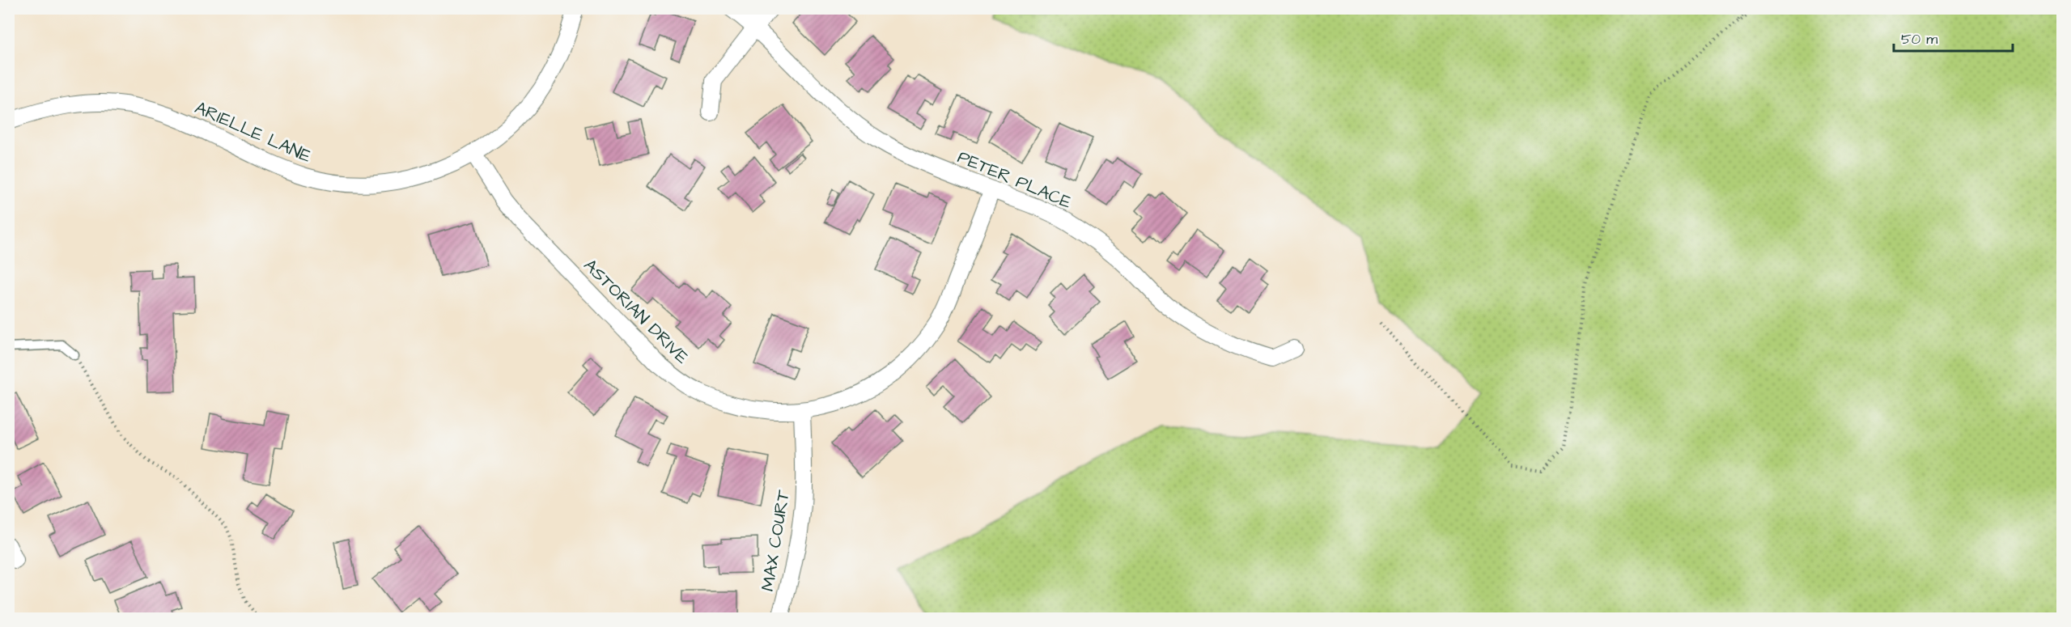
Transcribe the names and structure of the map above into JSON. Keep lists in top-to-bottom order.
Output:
{
  "streets": {
    "street": [
      "ARIELLE LANE",
      "PETER PLACE",
      "ASTORIAN DRIVE",
      "MAX COURT"
    ]
  },
  "crossings": [
    ["ARIELLE LANE", "ASTORIAN DRIVE"],
    ["PETER PLACE", "ASTORIAN DRIVE"],
    ["ASTORIAN DRIVE", "MAX COURT"]
  ],
  "scale_bar": "50 m"
}
